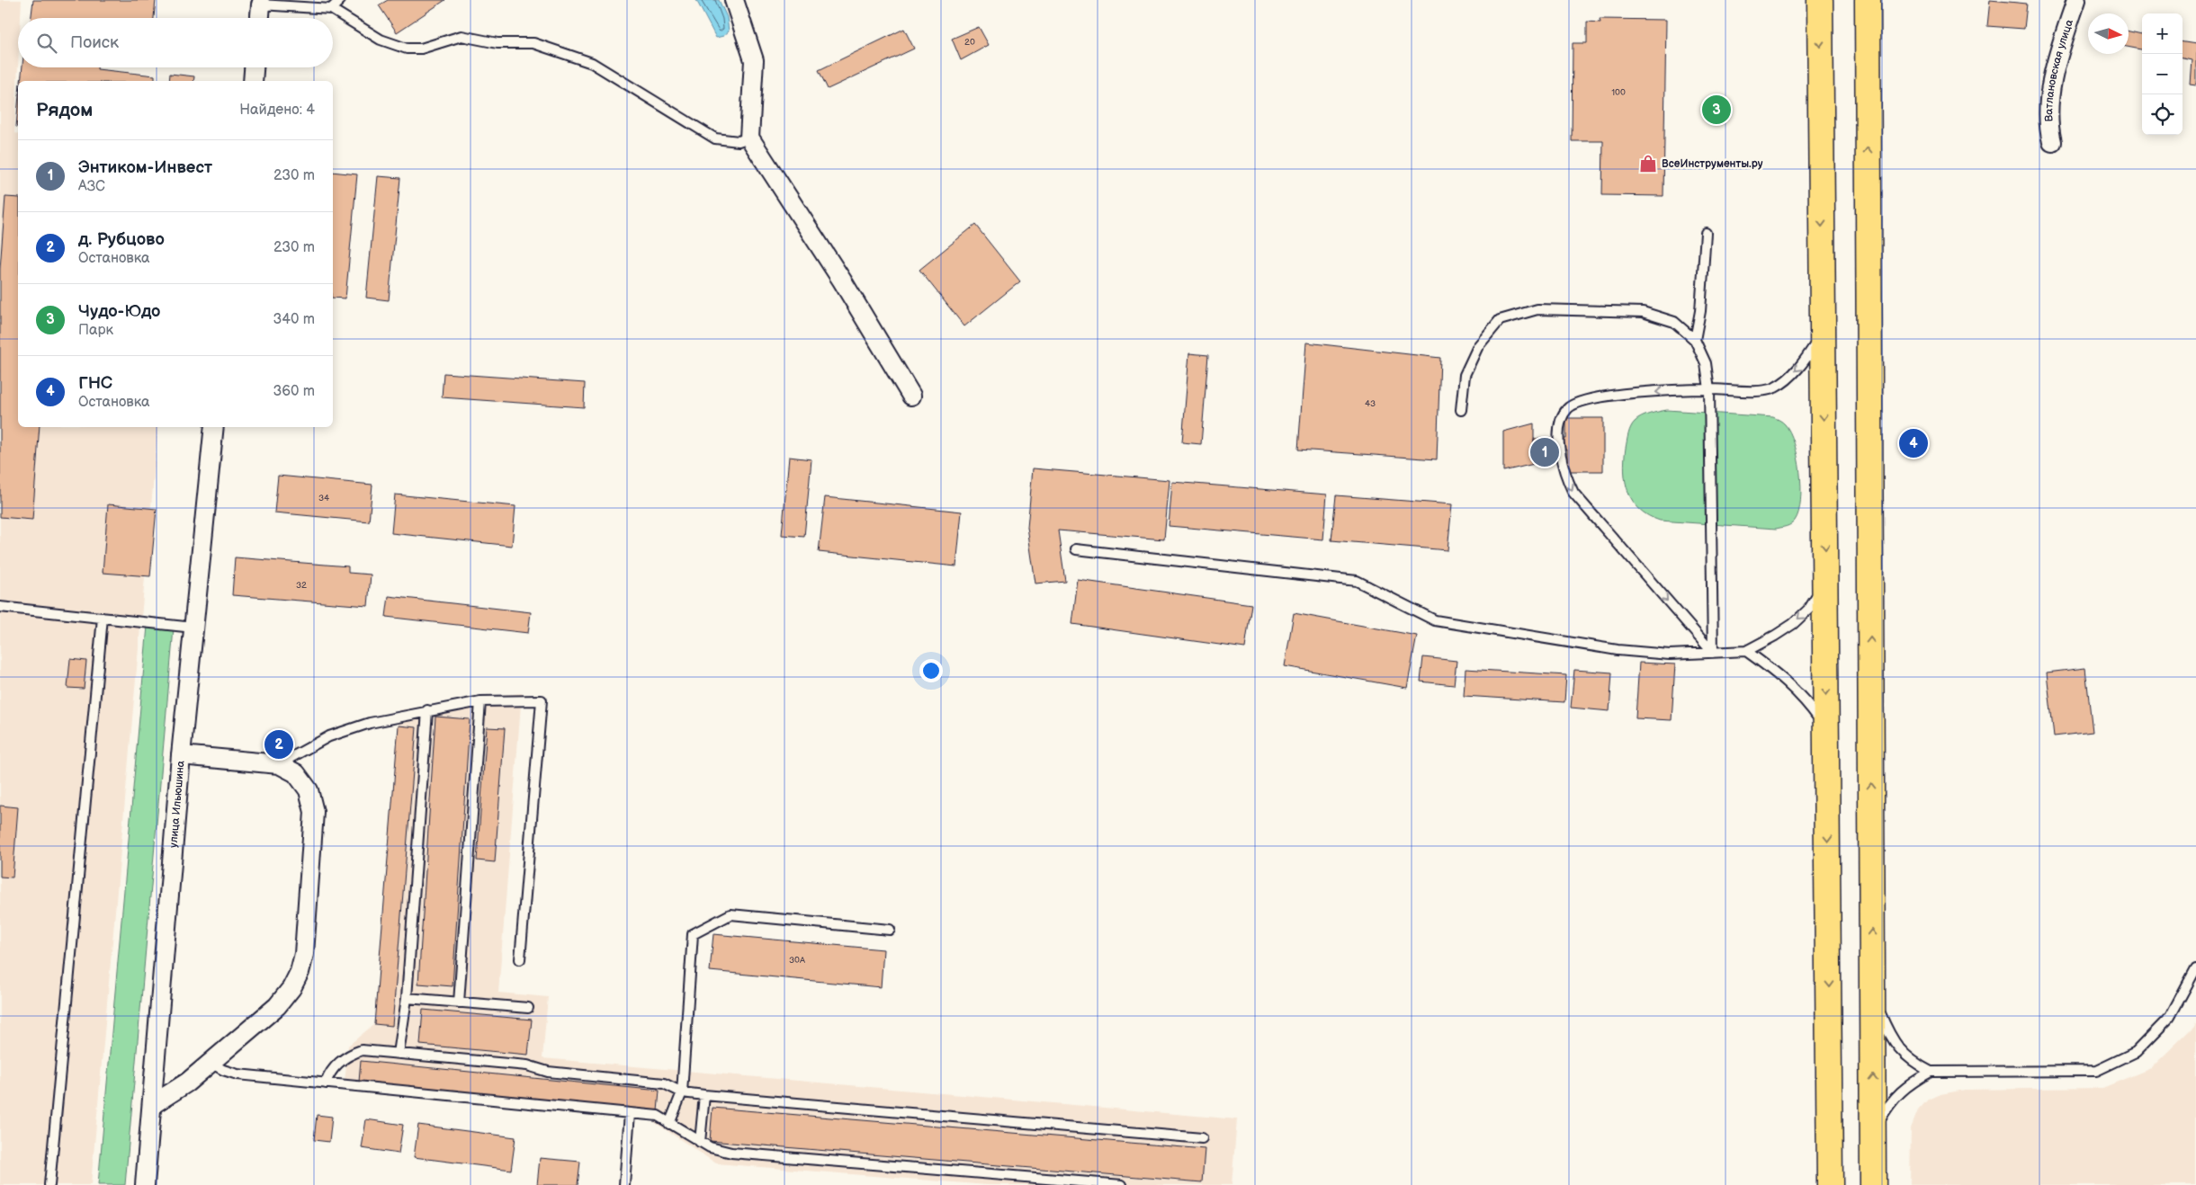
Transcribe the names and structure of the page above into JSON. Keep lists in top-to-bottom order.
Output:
{
  "streets": {
    "street": ["Ватлановская улица", "улица Ильюшина"]
  },
  "places": {
    "shop": ["ВсеИнструменты.ру"]
  },
  "house_numbers": [
    "20",
    "100",
    "43",
    "34",
    "32",
    "30А"
  ],
  "north": "right",
  "page": {
    "map_buttons": ["+", "−"],
    "search": "Поиск",
    "heading": ["Рядом", "Найдено: 4"],
    "pins": [
      "3",
      "4",
      "1",
      "2"
    ],
    "list": [
      {
        "mark": "1",
        "name": "Энтиком-Инвест",
        "note": "АЗС",
        "value": "230 m"
      },
      {
        "mark": "2",
        "name": "д. Рубцово",
        "note": "Остановка",
        "value": "230 m"
      },
      {
        "mark": "3",
        "name": "Чудо-Юдо",
        "note": "Парк",
        "value": "340 m"
      },
      {
        "mark": "4",
        "name": "ГНС",
        "note": "Остановка",
        "value": "360 m"
      }
    ]
  }
}
